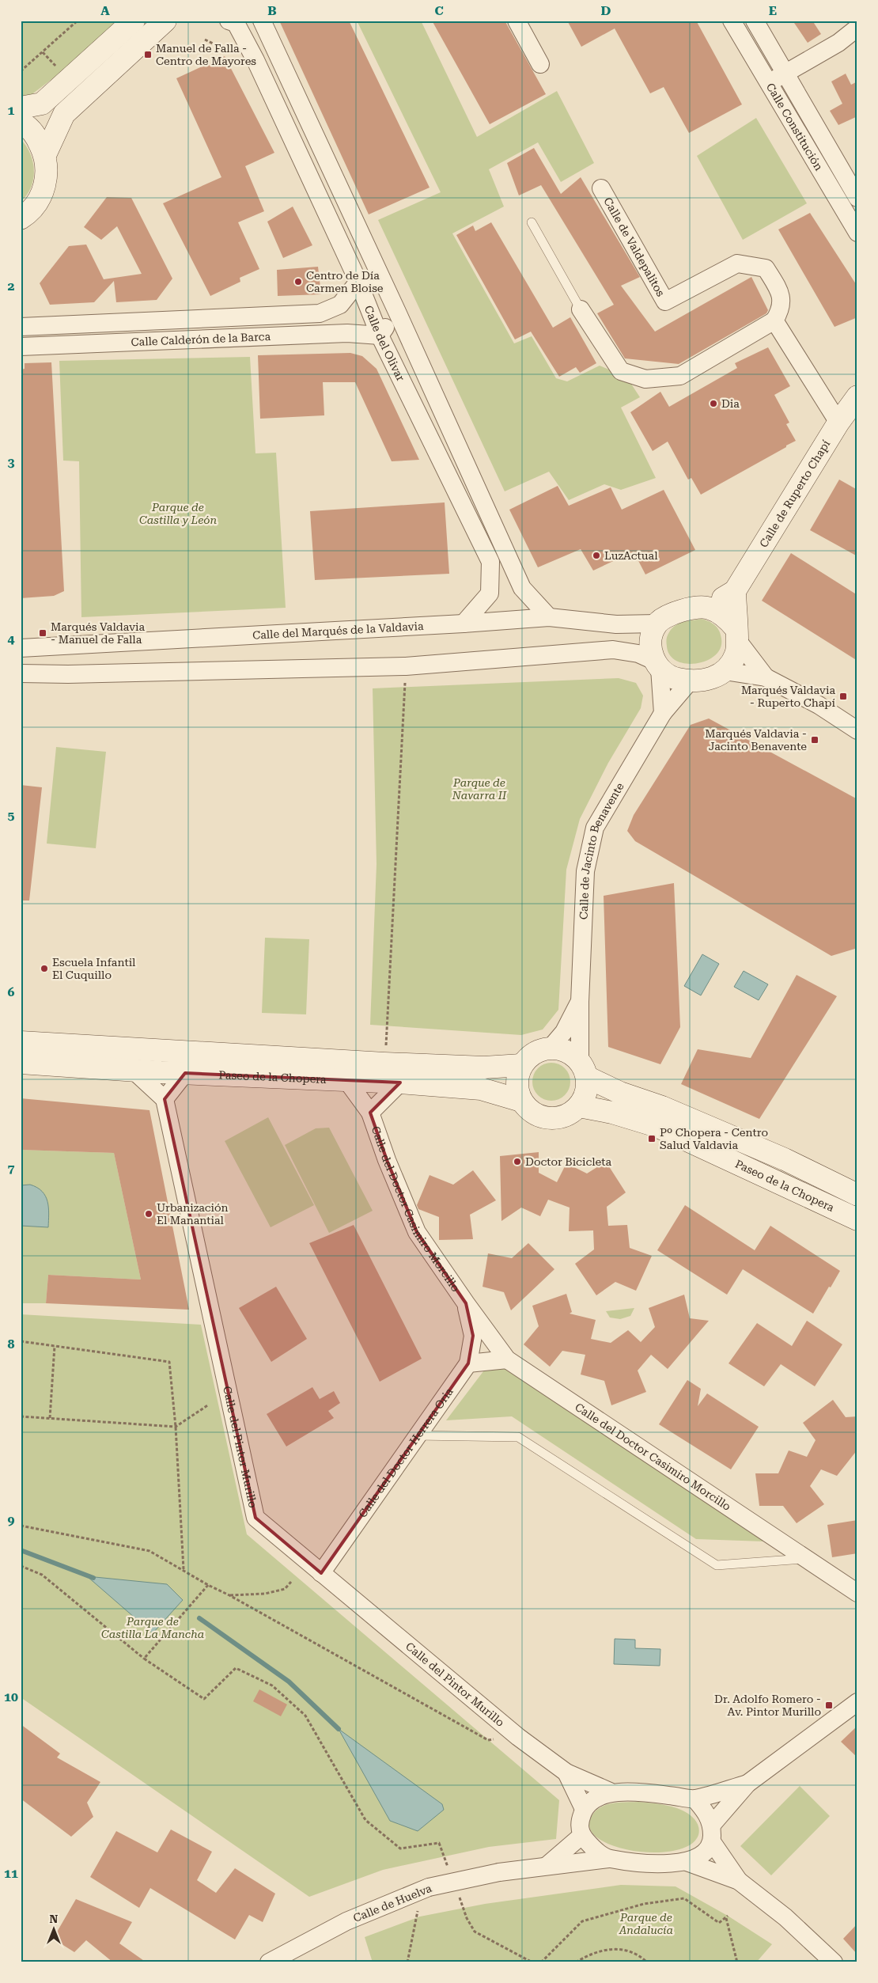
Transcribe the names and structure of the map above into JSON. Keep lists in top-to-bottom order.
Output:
{
  "streets": {
    "main road": ["Calle de Ruperto Chapí", "Paseo de la Chopera"],
    "street": [
      "Calle Constitución",
      "Calle de Valdepalitos",
      "Calle Calderón de la Barca",
      "Calle del Olivar",
      "Calle del Marqués de la Valdavia",
      "Calle de Jacinto Benavente",
      "Calle del Doctor Casimiro Morcillo",
      "Calle del Pintor Murillo",
      "Calle del Doctor Herrera Oria",
      "Calle de Huelva"
    ]
  },
  "crossings": [
    ["Calle Calderón de la Barca", "Calle del Olivar"],
    ["Calle del Olivar", "Calle del Marqués de la Valdavia"],
    ["Calle de Ruperto Chapí", "Calle del Marqués de la Valdavia"],
    ["Calle de Ruperto Chapí", "Calle de Jacinto Benavente"],
    ["Calle del Marqués de la Valdavia", "Calle de Jacinto Benavente"],
    ["Calle de Jacinto Benavente", "Paseo de la Chopera"],
    ["Paseo de la Chopera", "Calle del Doctor Casimiro Morcillo"],
    ["Calle del Doctor Casimiro Morcillo", "Calle del Doctor Herrera Oria"],
    ["Calle del Pintor Murillo", "Calle del Doctor Herrera Oria"]
  ],
  "parks": [
    "Parque de Castilla y León",
    "Parque de Navarra II",
    "Parque de Castilla La Mancha",
    "Parque de Andalucía"
  ],
  "places": {
    "transit": [
      "Manuel de Falla - Centro de Mayores",
      "Marqués Valdavia - Manuel de Falla",
      "Marqués Valdavia - Ruperto Chapí",
      "Marqués Valdavia - Jacinto Benavente",
      "Pº Chopera - Centro Salud Valdavia",
      "Dr. Adolfo Romero - Av. Pintor Murillo"
    ],
    "other": [
      "Centro de Día Carmen Bloise",
      "Dia",
      "LuzActual",
      "Escuela Infantil El Cuquillo",
      "Doctor Bicicleta",
      "Urbanización El Manantial"
    ]
  },
  "north": "top",
  "grid": {
    "columns": [
      "A",
      "B",
      "C",
      "D",
      "E"
    ],
    "rows": [
      "1",
      "2",
      "3",
      "4",
      "5",
      "6",
      "7",
      "8",
      "9",
      "10",
      "11"
    ]
  }
}
